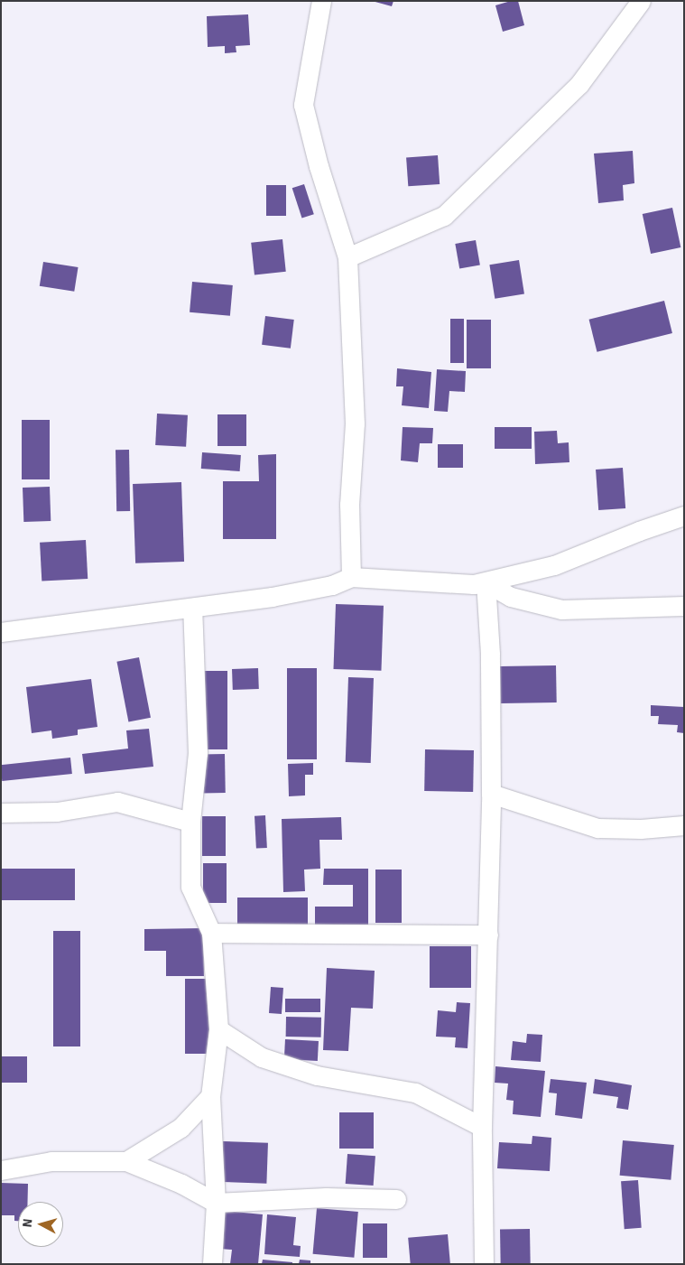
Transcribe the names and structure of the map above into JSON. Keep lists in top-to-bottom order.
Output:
{
  "north": "left"
}
